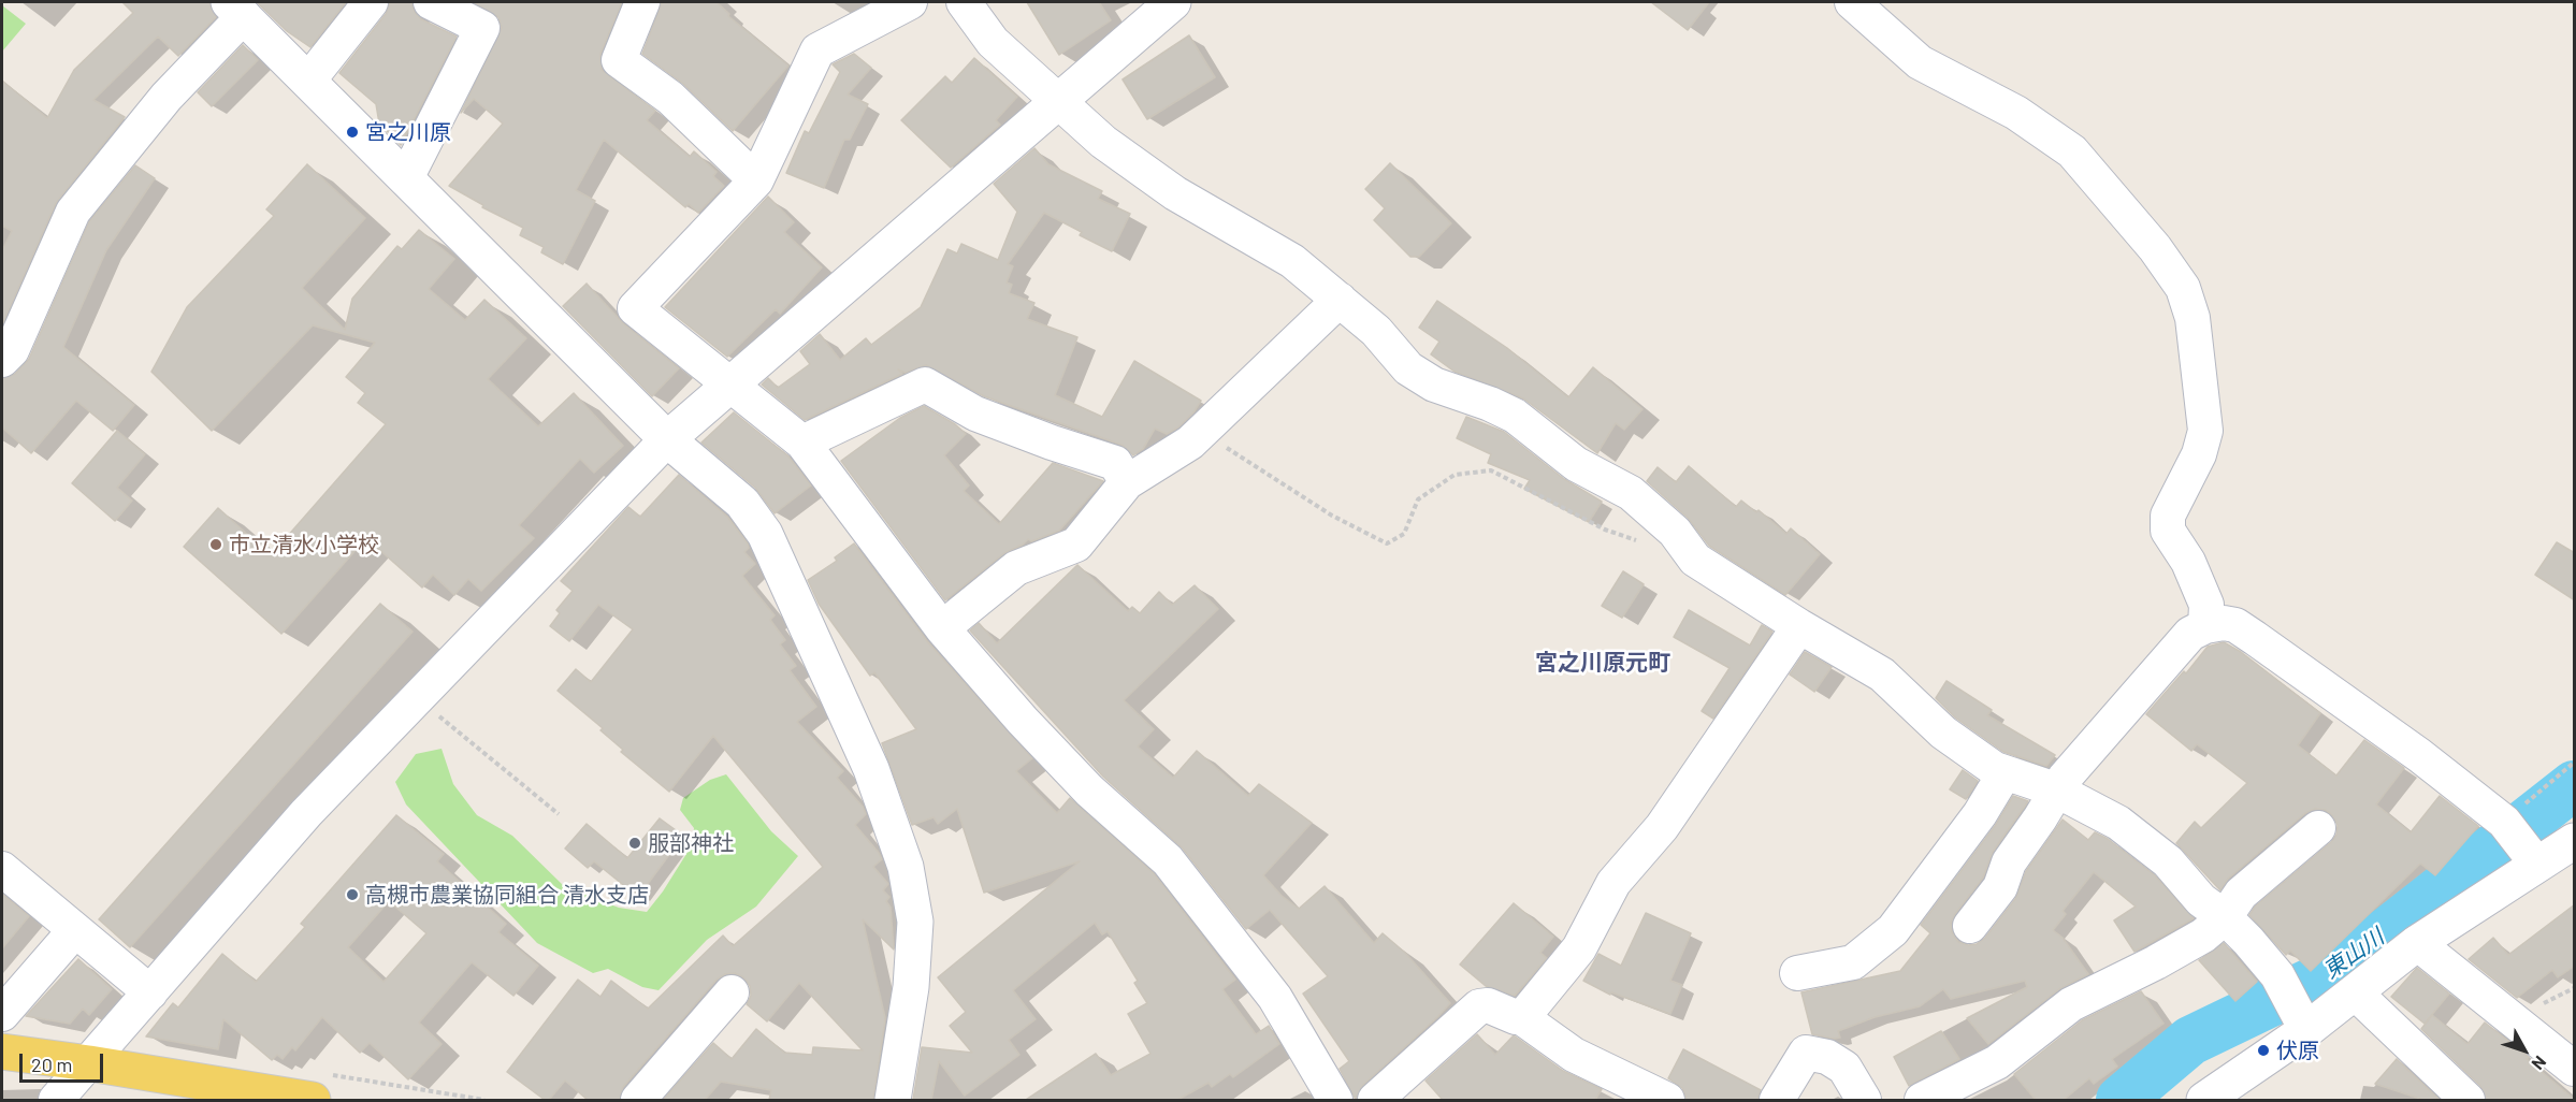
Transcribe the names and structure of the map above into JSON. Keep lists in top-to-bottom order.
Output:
{
  "districts": ["宮之川原元町"],
  "water": ["東山川"],
  "places": [
    "宮之川原",
    "市立清水小学校",
    "服部神社",
    "高槻市農業協同組合 清水支店",
    "伏原"
  ],
  "scale_bar": "20 m",
  "north": "bottom right"
}
